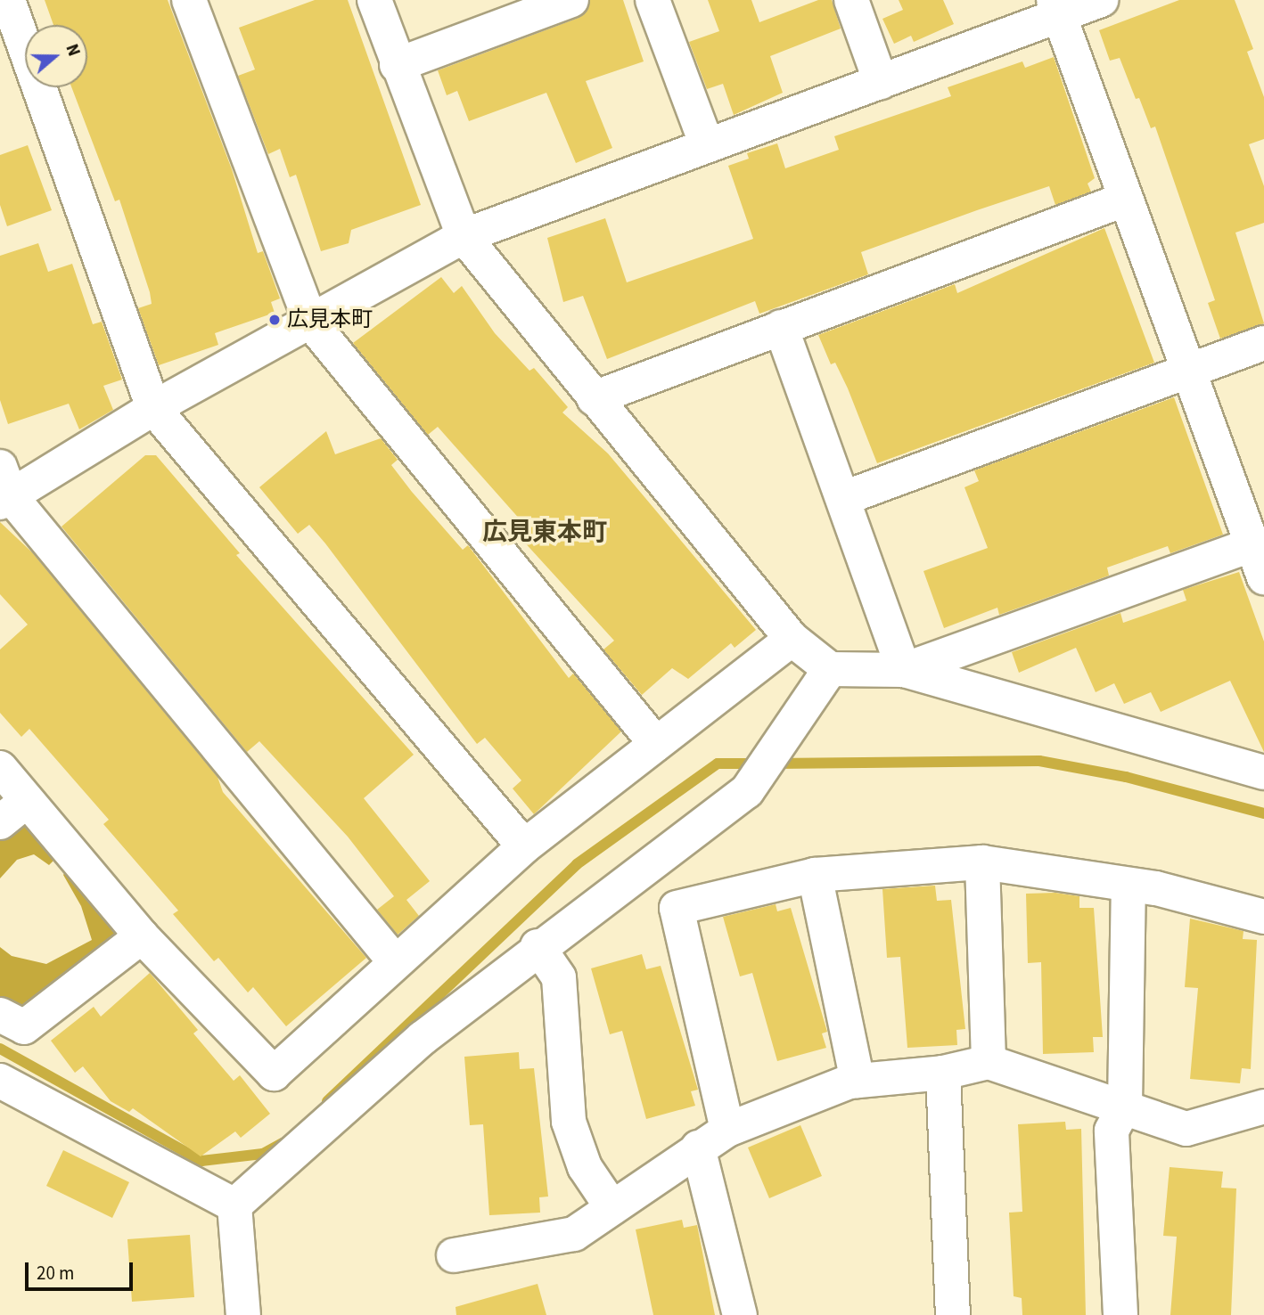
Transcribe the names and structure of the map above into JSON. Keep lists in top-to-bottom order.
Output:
{
  "districts": ["広見東本町"],
  "places": ["広見本町"],
  "scale_bar": "20 m",
  "north": "right"
}
